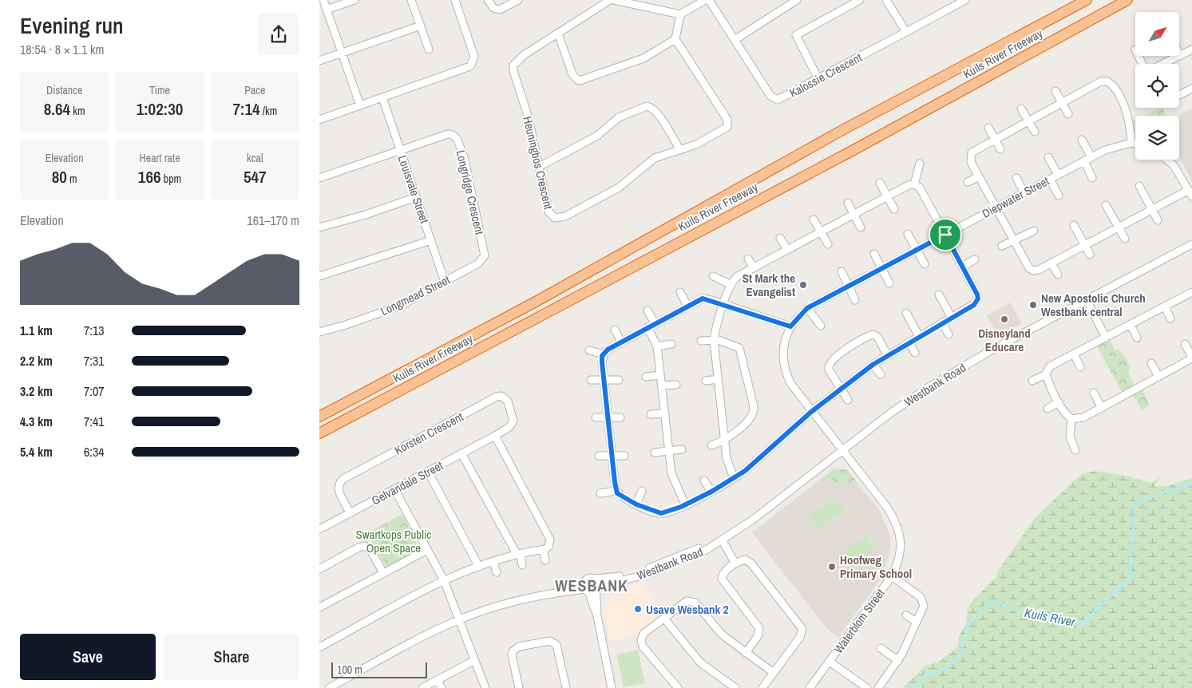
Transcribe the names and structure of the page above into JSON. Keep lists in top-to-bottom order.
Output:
{
  "streets": {
    "highway": ["Kuils River Freeway"],
    "street": [
      "Kalossie Crescent",
      "Heuningbos Crescent",
      "Louisvale Street",
      "Longridge Crescent",
      "Diepwater Street",
      "Longmead Street",
      "Westbank Road",
      "Korsten Crescent",
      "Gelvandale Street",
      "Waterblom Street"
    ]
  },
  "crossings": [
    ["Louisvale Street", "Longridge Crescent"],
    ["Louisvale Street", "Longmead Street"],
    ["Longridge Crescent", "Longmead Street"],
    ["Diepwater Street", "Westbank Road"],
    ["Diepwater Street", "Waterblom Street"],
    ["Westbank Road", "Waterblom Street"],
    ["Korsten Crescent", "Gelvandale Street"]
  ],
  "districts": ["WESBANK"],
  "water": ["Kuils River"],
  "parks": ["Swartkops Public Open Space"],
  "places": [
    "St Mark the Evangelist",
    "New Apostolic Church Westbank central",
    "Disneyland Educare",
    "Hoofweg Primary School",
    "Usave Wesbank 2"
  ],
  "scale_bar": "100 m",
  "north": "top right",
  "page": {
    "heading": ["Evening run", "18:54 · 8 × 1.1 km"],
    "stats": [
      ["Distance", "8.64 km"],
      ["Time", "1:02:30"],
      ["Pace", "7:14 /km"],
      ["Elevation", "80 m"],
      ["Heart rate", "166 bpm"],
      ["kcal", "547"]
    ],
    "chart": ["Elevation", "161–170 m"],
    "list": [
      {
        "name": "1.1 km",
        "note": "7:13"
      },
      {
        "name": "2.2 km",
        "note": "7:31"
      },
      {
        "name": "3.2 km",
        "note": "7:07"
      },
      {
        "name": "4.3 km",
        "note": "7:41"
      },
      {
        "name": "5.4 km",
        "note": "6:34"
      }
    ],
    "buttons": ["Save", "Share"],
    "scale": "100 m"
  }
}
